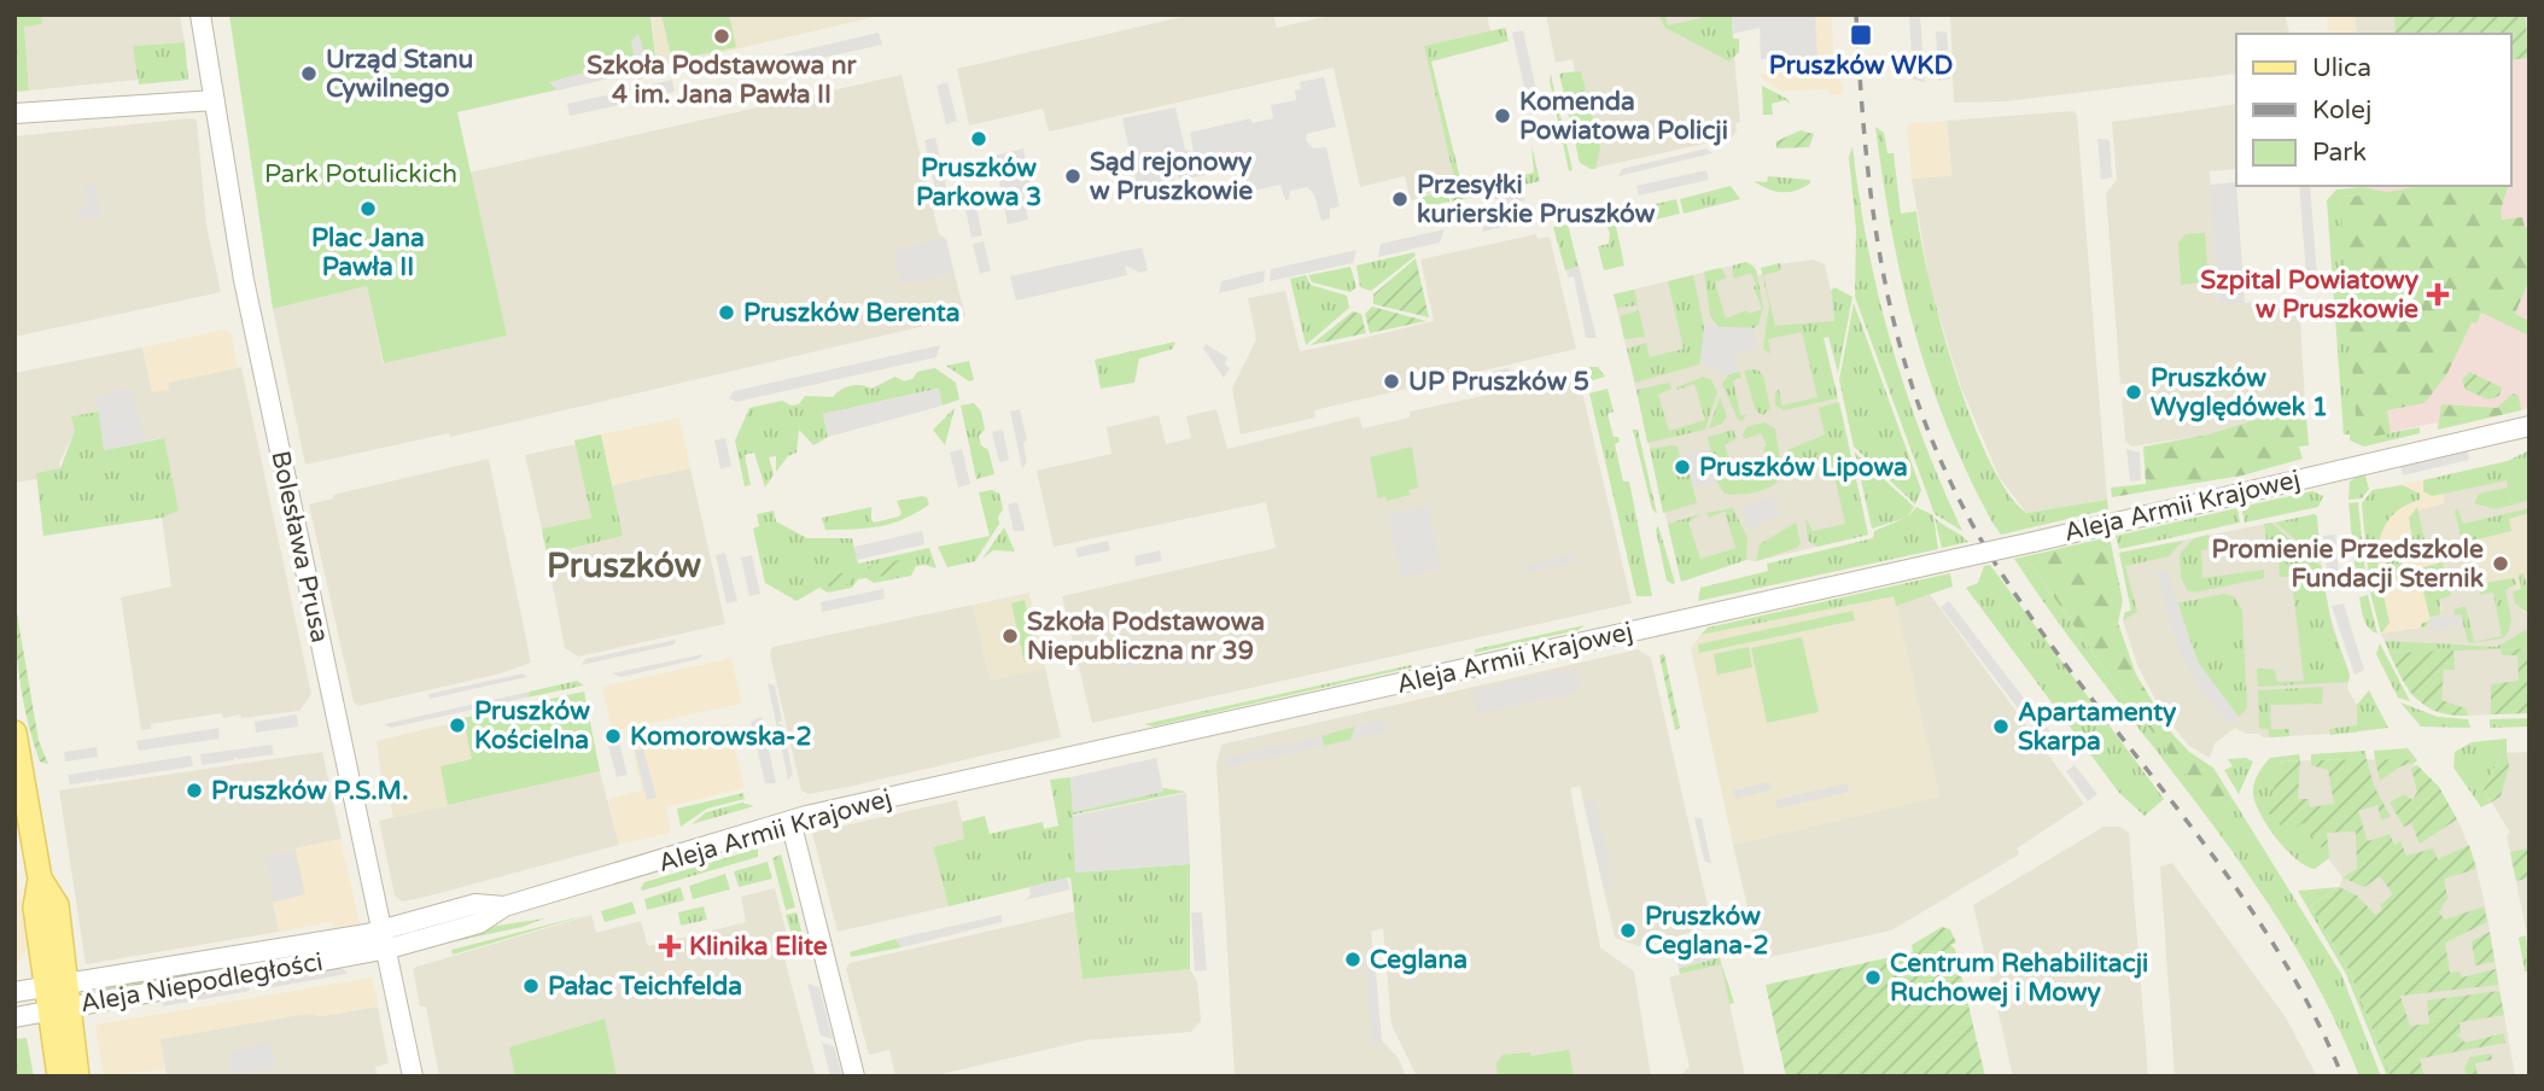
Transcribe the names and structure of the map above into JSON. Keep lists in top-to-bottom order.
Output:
{
  "streets": {
    "street": ["Aleja Armii Krajowej", "Bolesława Prusa", "Aleja Niepodległości"]
  },
  "crossings": [
    ["Aleja Armii Krajowej", "Bolesława Prusa"],
    ["Aleja Armii Krajowej", "Aleja Niepodległości"],
    ["Bolesława Prusa", "Aleja Niepodległości"]
  ],
  "districts": ["Pruszków"],
  "parks": ["Park Potulickich"],
  "places": {
    "transit": ["Pruszków WKD"],
    "other": [
      "Szkoła Podstawowa nr 4 im. Jana Pawła II",
      "Urząd Stanu Cywilnego",
      "Komenda Powiatowa Policji",
      "Pruszków Parkowa 3",
      "Sąd rejonowy w Pruszkowie",
      "Przesyłki kurierskie Pruszków",
      "Plac Jana Pawła II",
      "Pruszków Berenta",
      "UP Pruszków 5",
      "Pruszków Wyględówek 1",
      "Pruszków Lipowa",
      "Promienie Przedszkole Fundacji Sternik",
      "Szkoła Podstawowa Niepubliczna nr 39",
      "Pruszków Kościelna",
      "Apartamenty Skarpa",
      "Komorowska-2",
      "Pruszków P.S.M.",
      "Pruszków Ceglana-2",
      "Ceglana",
      "Centrum Rehabilitacji Ruchowej i Mowy",
      "Pałac Teichfelda"
    ],
    "health": ["Szpital Powiatowy w Pruszkowie", "Klinika Elite"]
  },
  "legend": ["Ulica", "Kolej", "Park"]
}
